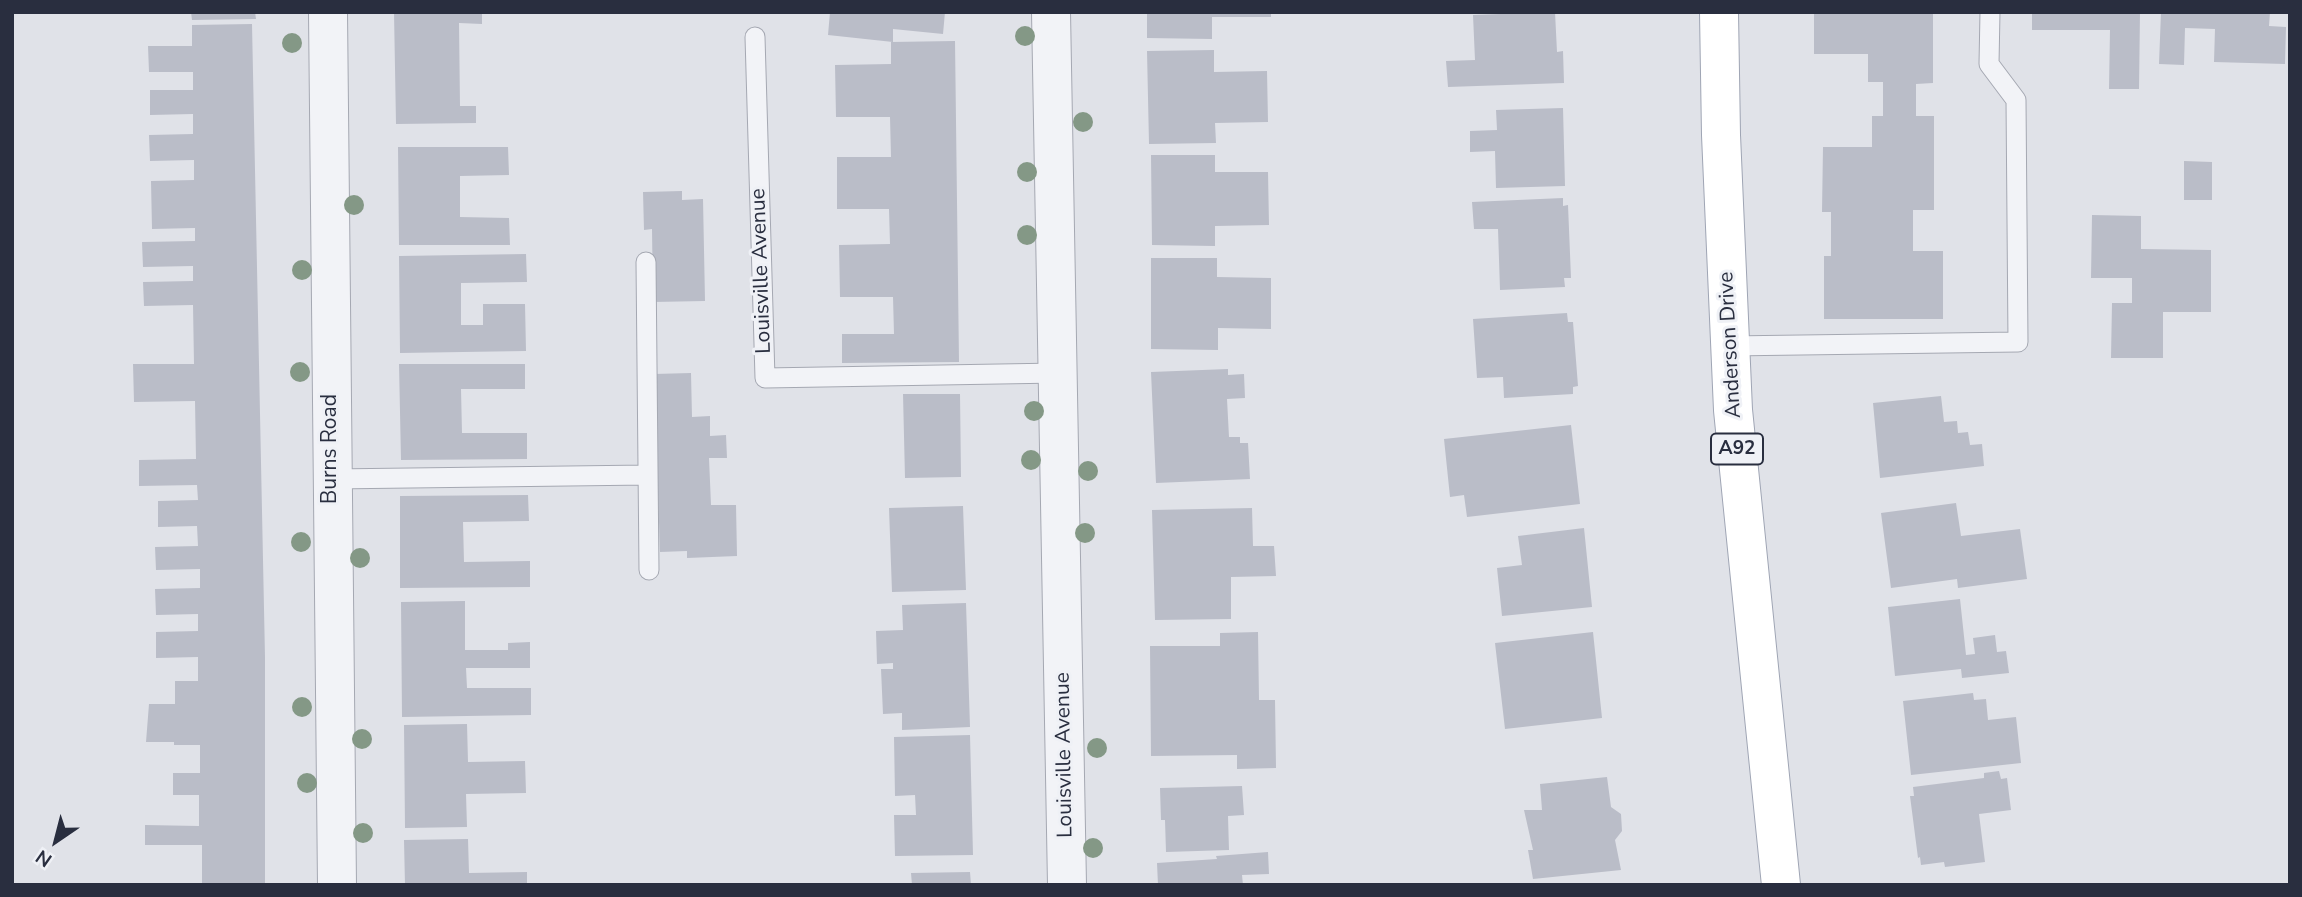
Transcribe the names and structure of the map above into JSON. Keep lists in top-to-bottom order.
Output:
{
  "streets": {
    "main road": ["Anderson Drive", "A92"],
    "street": ["Louisville Avenue", "Burns Road"]
  },
  "north": "bottom left"
}
